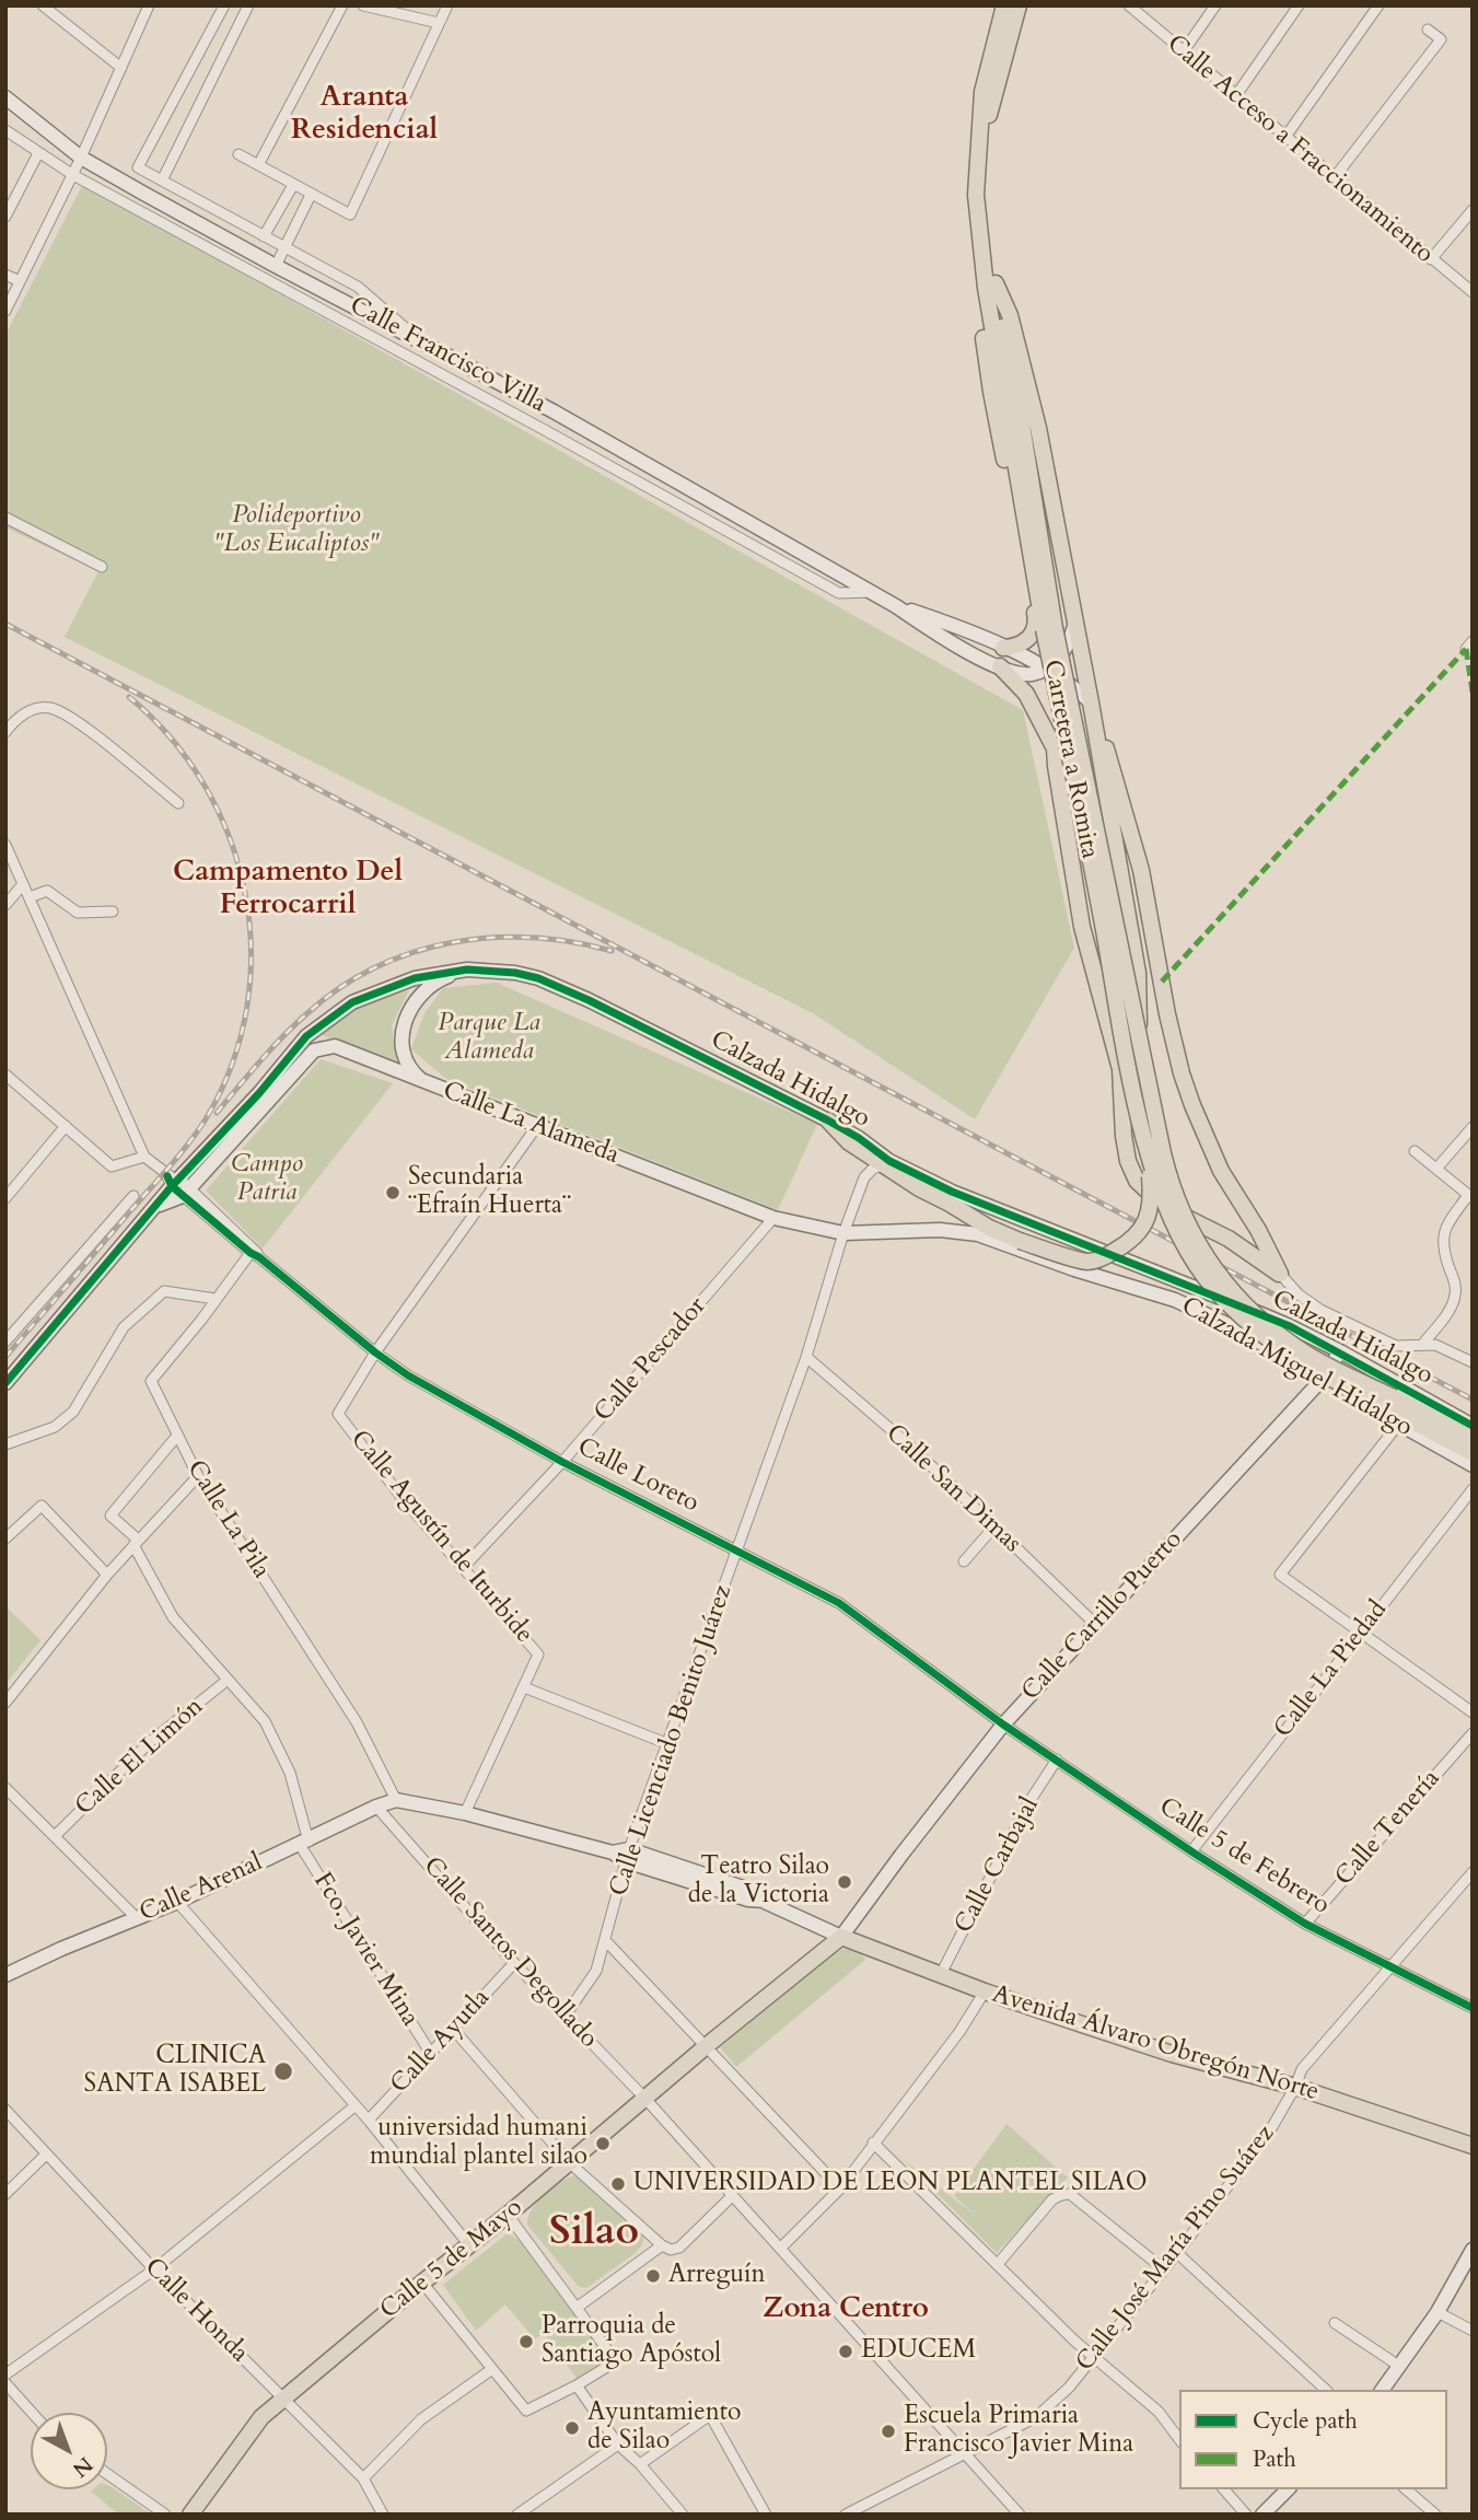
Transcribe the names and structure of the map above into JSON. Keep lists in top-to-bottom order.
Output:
{
  "streets": {
    "main road": [
      "Carretera a Romita",
      "Calzada Miguel Hidalgo",
      "Avenida Álvaro Obregón Norte",
      "Calle 5 de Mayo"
    ],
    "street": [
      "Calle Acceso a Fraccionamiento",
      "Calle Francisco Villa",
      "Calzada Hidalgo",
      "Calle La Alameda",
      "Calle Pescador",
      "Calle Loreto",
      "Calle San Dimas",
      "Calle La Pila",
      "Calle Agustín de Iturbide",
      "Calle Carrillo Puerto",
      "Calle La Piedad",
      "Calle Licenciado Benito Juárez",
      "Calle El Limón",
      "Calle Tenería",
      "Calle 5 de Febrero",
      "Calle Carbajal",
      "Calle Arenal",
      "Fco. Javier Mina",
      "Calle Santos Degollado",
      "Calle Ayutla",
      "Calle José María Pino Suárez",
      "Calle Honda"
    ]
  },
  "crossings": [
    ["Carretera a Romita", "Calzada Miguel Hidalgo"],
    ["Calzada Hidalgo", "Calle Loreto"],
    ["Calzada Hidalgo", "Calle Carrillo Puerto"],
    ["Calle La Alameda", "Calle Pescador"],
    ["Calle La Alameda", "Calzada Miguel Hidalgo"],
    ["Calle La Alameda", "Calle Agustín de Iturbide"],
    ["Calle La Alameda", "Calle Licenciado Benito Juárez"],
    ["Calle Pescador", "Calle Loreto"],
    ["Calle Pescador", "Calle Agustín de Iturbide"],
    ["Calzada Miguel Hidalgo", "Calle Carrillo Puerto"],
    ["Calle Loreto", "Calle La Pila"],
    ["Calle Loreto", "Calle Agustín de Iturbide"],
    ["Calle Loreto", "Calle Carrillo Puerto"],
    ["Calle Loreto", "Calle Licenciado Benito Juárez"],
    ["Calle Loreto", "Calle 5 de Febrero"],
    ["Calle San Dimas", "Calle Carrillo Puerto"],
    ["Calle San Dimas", "Calle Licenciado Benito Juárez"],
    ["Calle La Pila", "Calle Arenal"],
    ["Calle La Pila", "Fco. Javier Mina"],
    ["Calle Carrillo Puerto", "Calle 5 de Febrero"],
    ["Calle Carrillo Puerto", "Avenida Álvaro Obregón Norte"],
    ["Calle Carrillo Puerto", "Calle 5 de Mayo"],
    ["Calle La Piedad", "Calle 5 de Febrero"],
    ["Calle Licenciado Benito Juárez", "Calle Santos Degollado"],
    ["Calle El Limón", "Fco. Javier Mina"],
    ["Calle Tenería", "Calle 5 de Febrero"],
    ["Calle 5 de Febrero", "Calle Carbajal"],
    ["Calle 5 de Febrero", "Calle José María Pino Suárez"],
    ["Calle Carbajal", "Avenida Álvaro Obregón Norte"],
    ["Calle Arenal", "Fco. Javier Mina"],
    ["Calle Arenal", "Calle Santos Degollado"],
    ["Fco. Javier Mina", "Calle Ayutla"],
    ["Calle Santos Degollado", "Calle Ayutla"],
    ["Calle Santos Degollado", "Calle José María Pino Suárez"],
    ["Calle Santos Degollado", "Calle 5 de Mayo"],
    ["Avenida Álvaro Obregón Norte", "Calle José María Pino Suárez"],
    ["Avenida Álvaro Obregón Norte", "Calle 5 de Mayo"],
    ["Calle 5 de Mayo", "Calle Honda"]
  ],
  "districts": [
    "Aranta Residencial",
    "Campamento Del Ferrocarril",
    "Silao",
    "Zona Centro"
  ],
  "parks": ["Polideportivo \"Los Eucaliptos\"", "Parque La Alameda", "Campo Patria"],
  "places": [
    "Secundaria ¨Efraín Huerta¨",
    "Teatro Silao de la Victoria",
    "CLINICA SANTA ISABEL",
    "universidad humani mundial plantel silao",
    "UNIVERSIDAD DE LEON PLANTEL SILAO",
    "Arreguín",
    "Parroquia de Santiago Apóstol",
    "EDUCEM",
    "Ayuntamiento de Silao",
    "Escuela Primaria Francisco Javier Mina"
  ],
  "legend": ["Cycle path", "Path"],
  "north": "bottom right"
}
